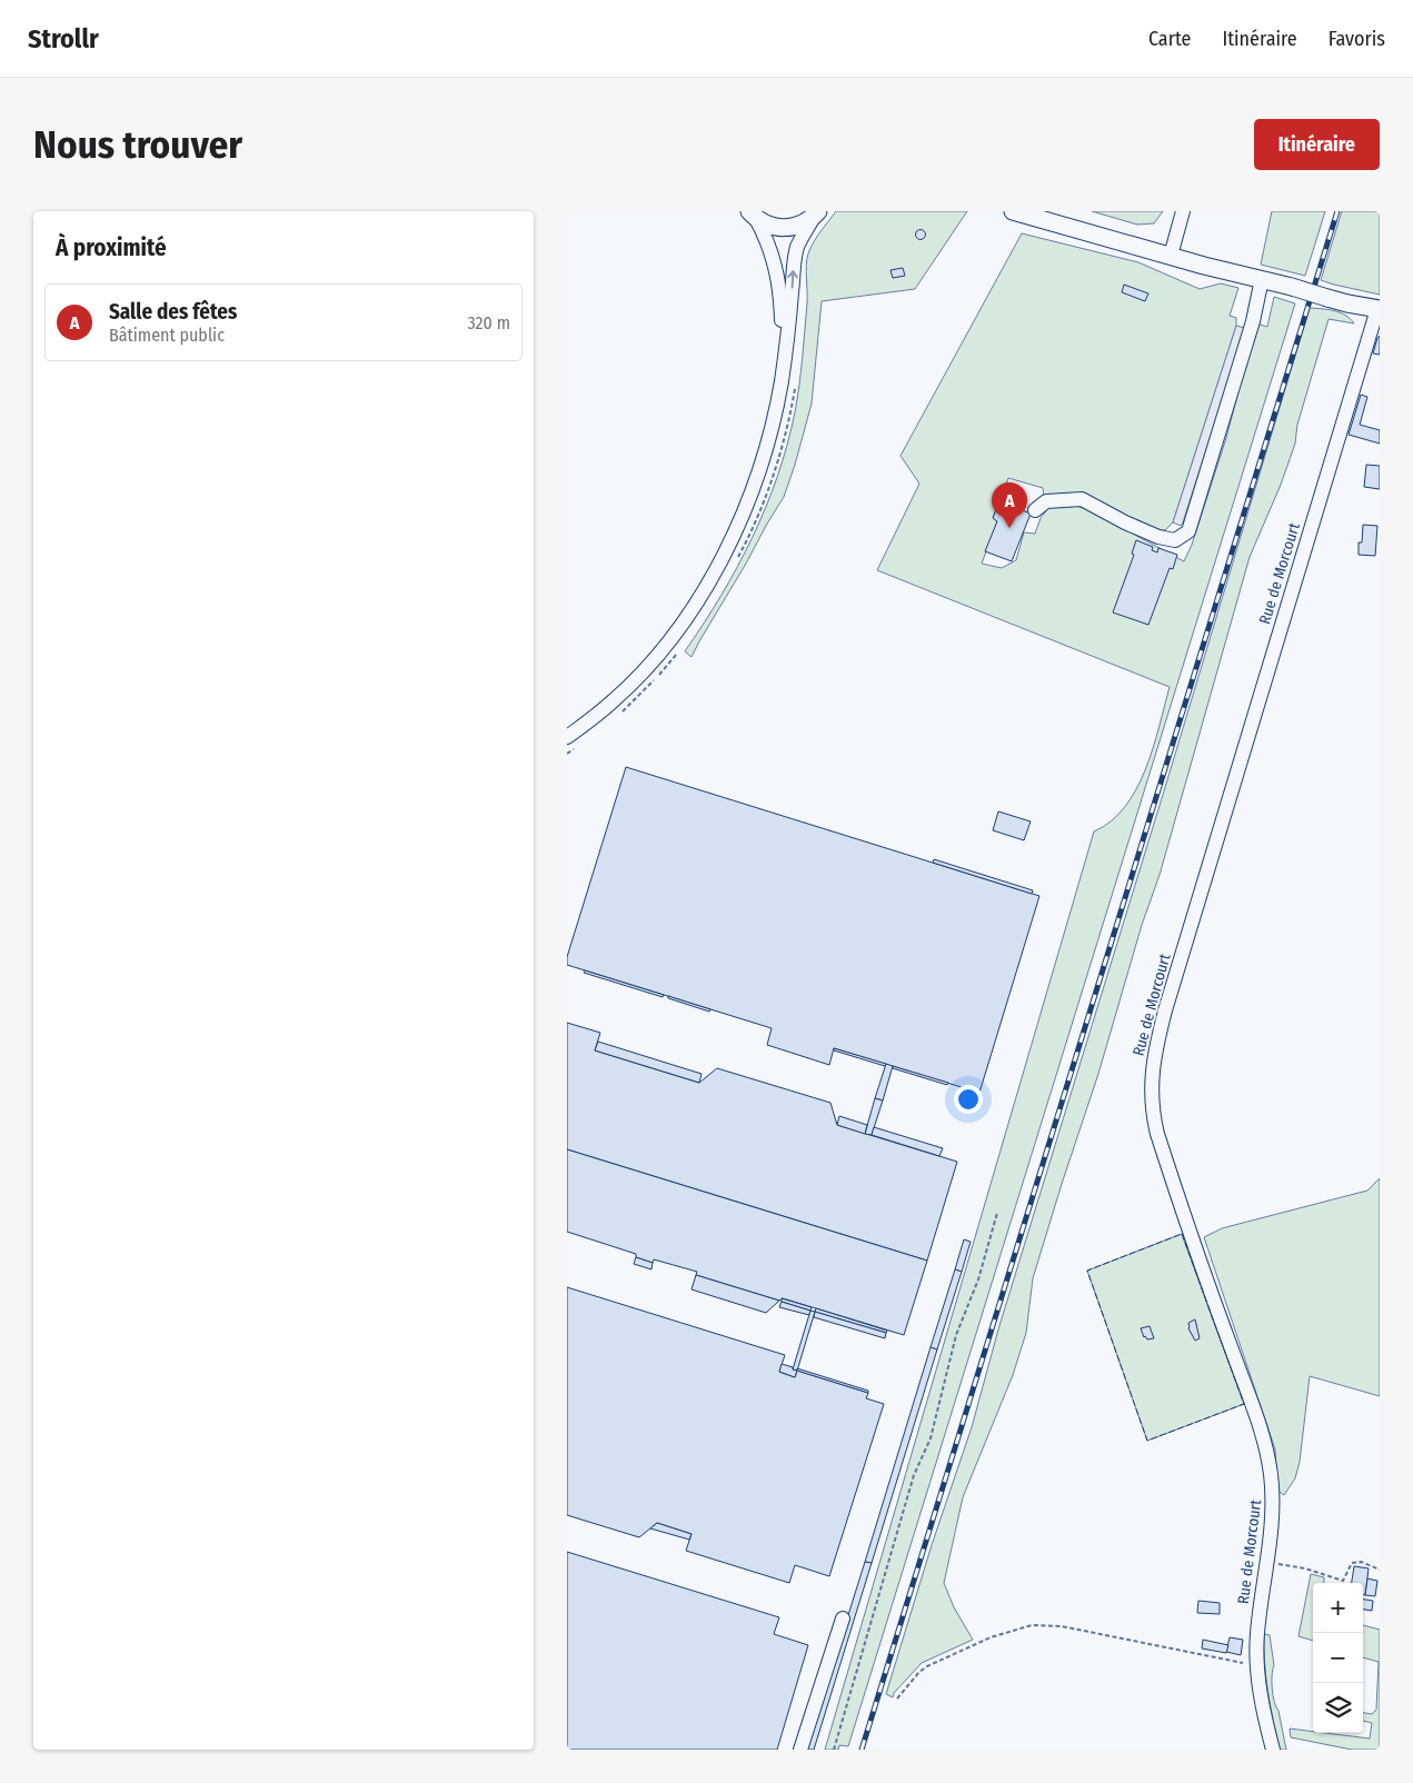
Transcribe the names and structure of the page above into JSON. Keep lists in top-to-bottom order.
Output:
{
  "streets": {
    "street": ["Rue de Morcourt"]
  },
  "page": {
    "header": "Strollr",
    "nav": ["Carte", "Itinéraire", "Favoris"],
    "buttons": "Itinéraire",
    "title": "Nous trouver",
    "heading": "À proximité",
    "list": [
      {
        "mark": "A",
        "name": "Salle des fêtes",
        "note": "Bâtiment public",
        "value": "320 m"
      }
    ],
    "pins": "A",
    "map_buttons": ["+", "−"]
  }
}
